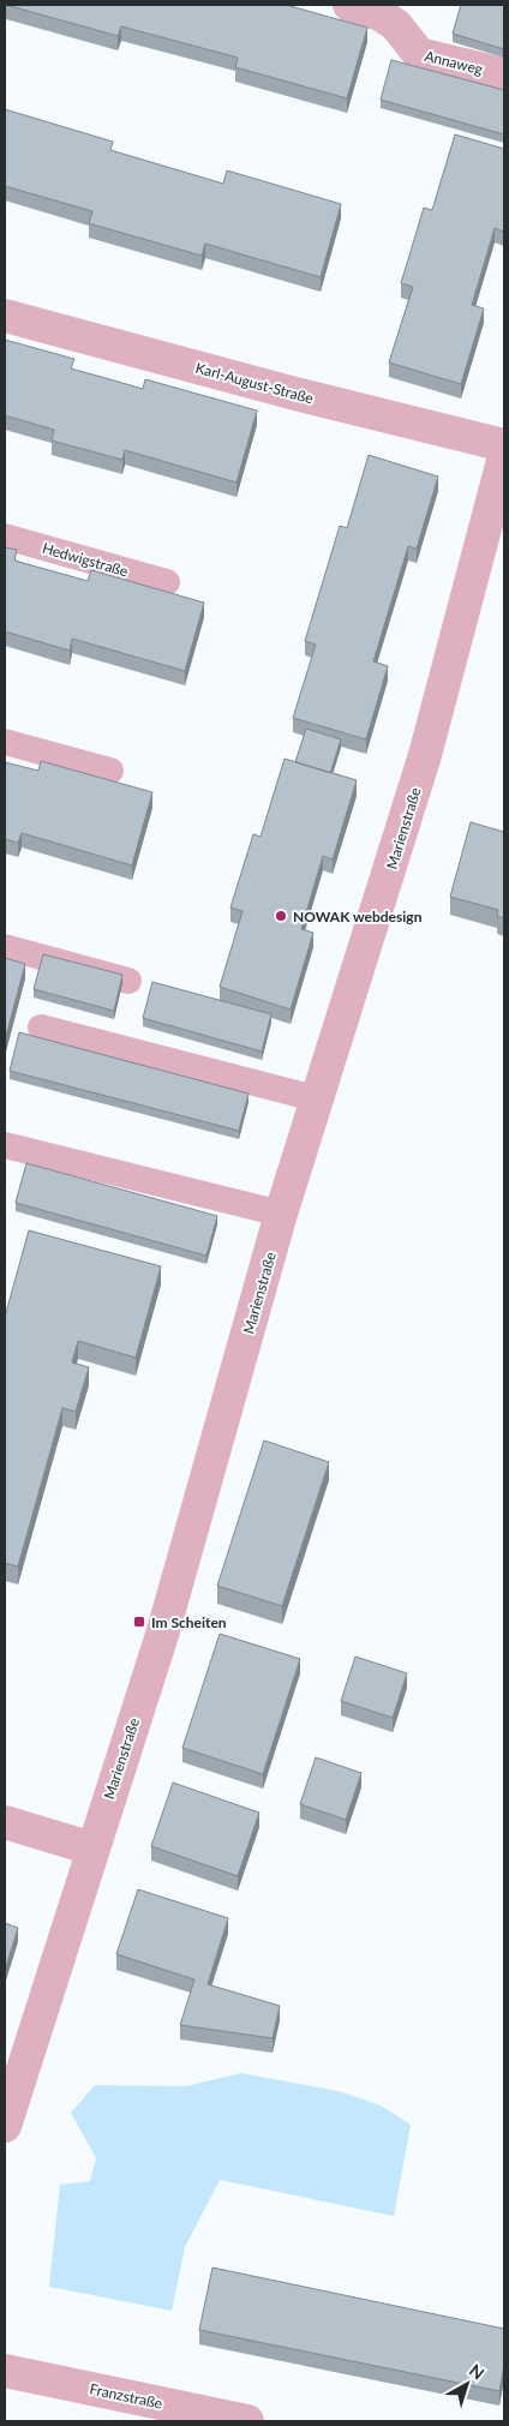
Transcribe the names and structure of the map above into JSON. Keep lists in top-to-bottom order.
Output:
{
  "streets": {
    "street": [
      "Annaweg",
      "Karl-August-Straße",
      "Marienstraße",
      "Franzstraße"
    ],
    "lane": ["Hedwigstraße"]
  },
  "places": {
    "other": ["NOWAK webdesign"],
    "transit": ["Im Scheiten"]
  },
  "north": "top right"
}
